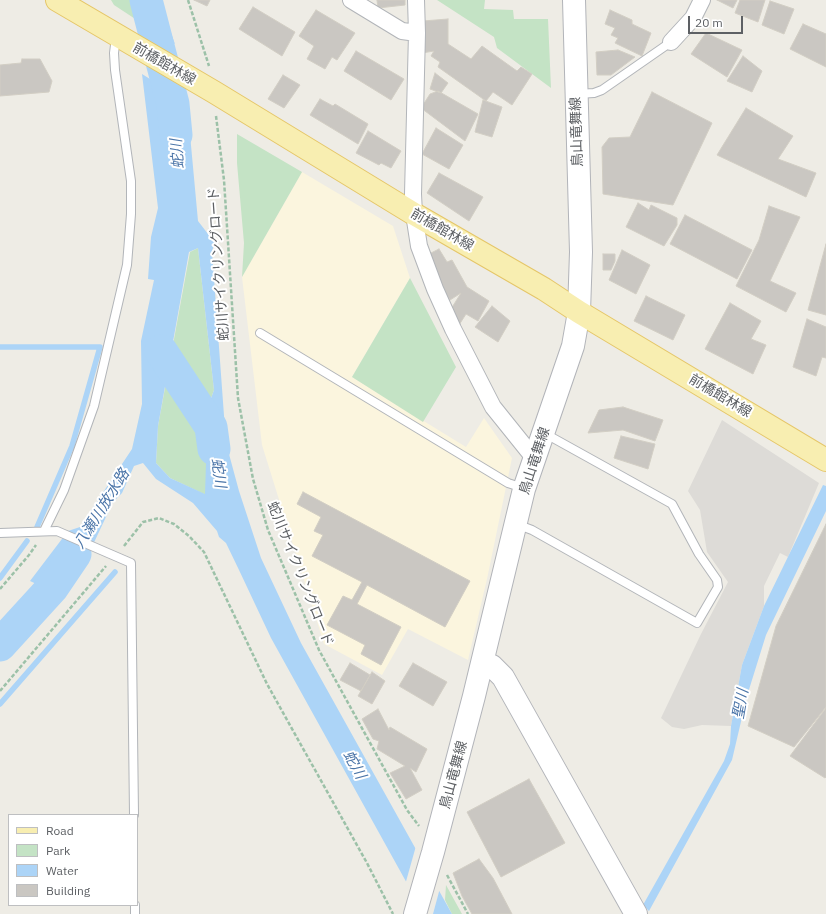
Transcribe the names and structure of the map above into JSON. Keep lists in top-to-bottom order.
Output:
{
  "streets": {
    "main road": ["前橋館林線", "鳥山竜舞線"],
    "path": ["蛇川サイクリングロード"]
  },
  "crossings": [
    ["前橋館林線", "鳥山竜舞線"]
  ],
  "water": ["蛇川", "八瀬川放水路", "聖川"],
  "legend": [
    "Road",
    "Park",
    "Water",
    "Building"
  ],
  "scale_bar": "20 m"
}
